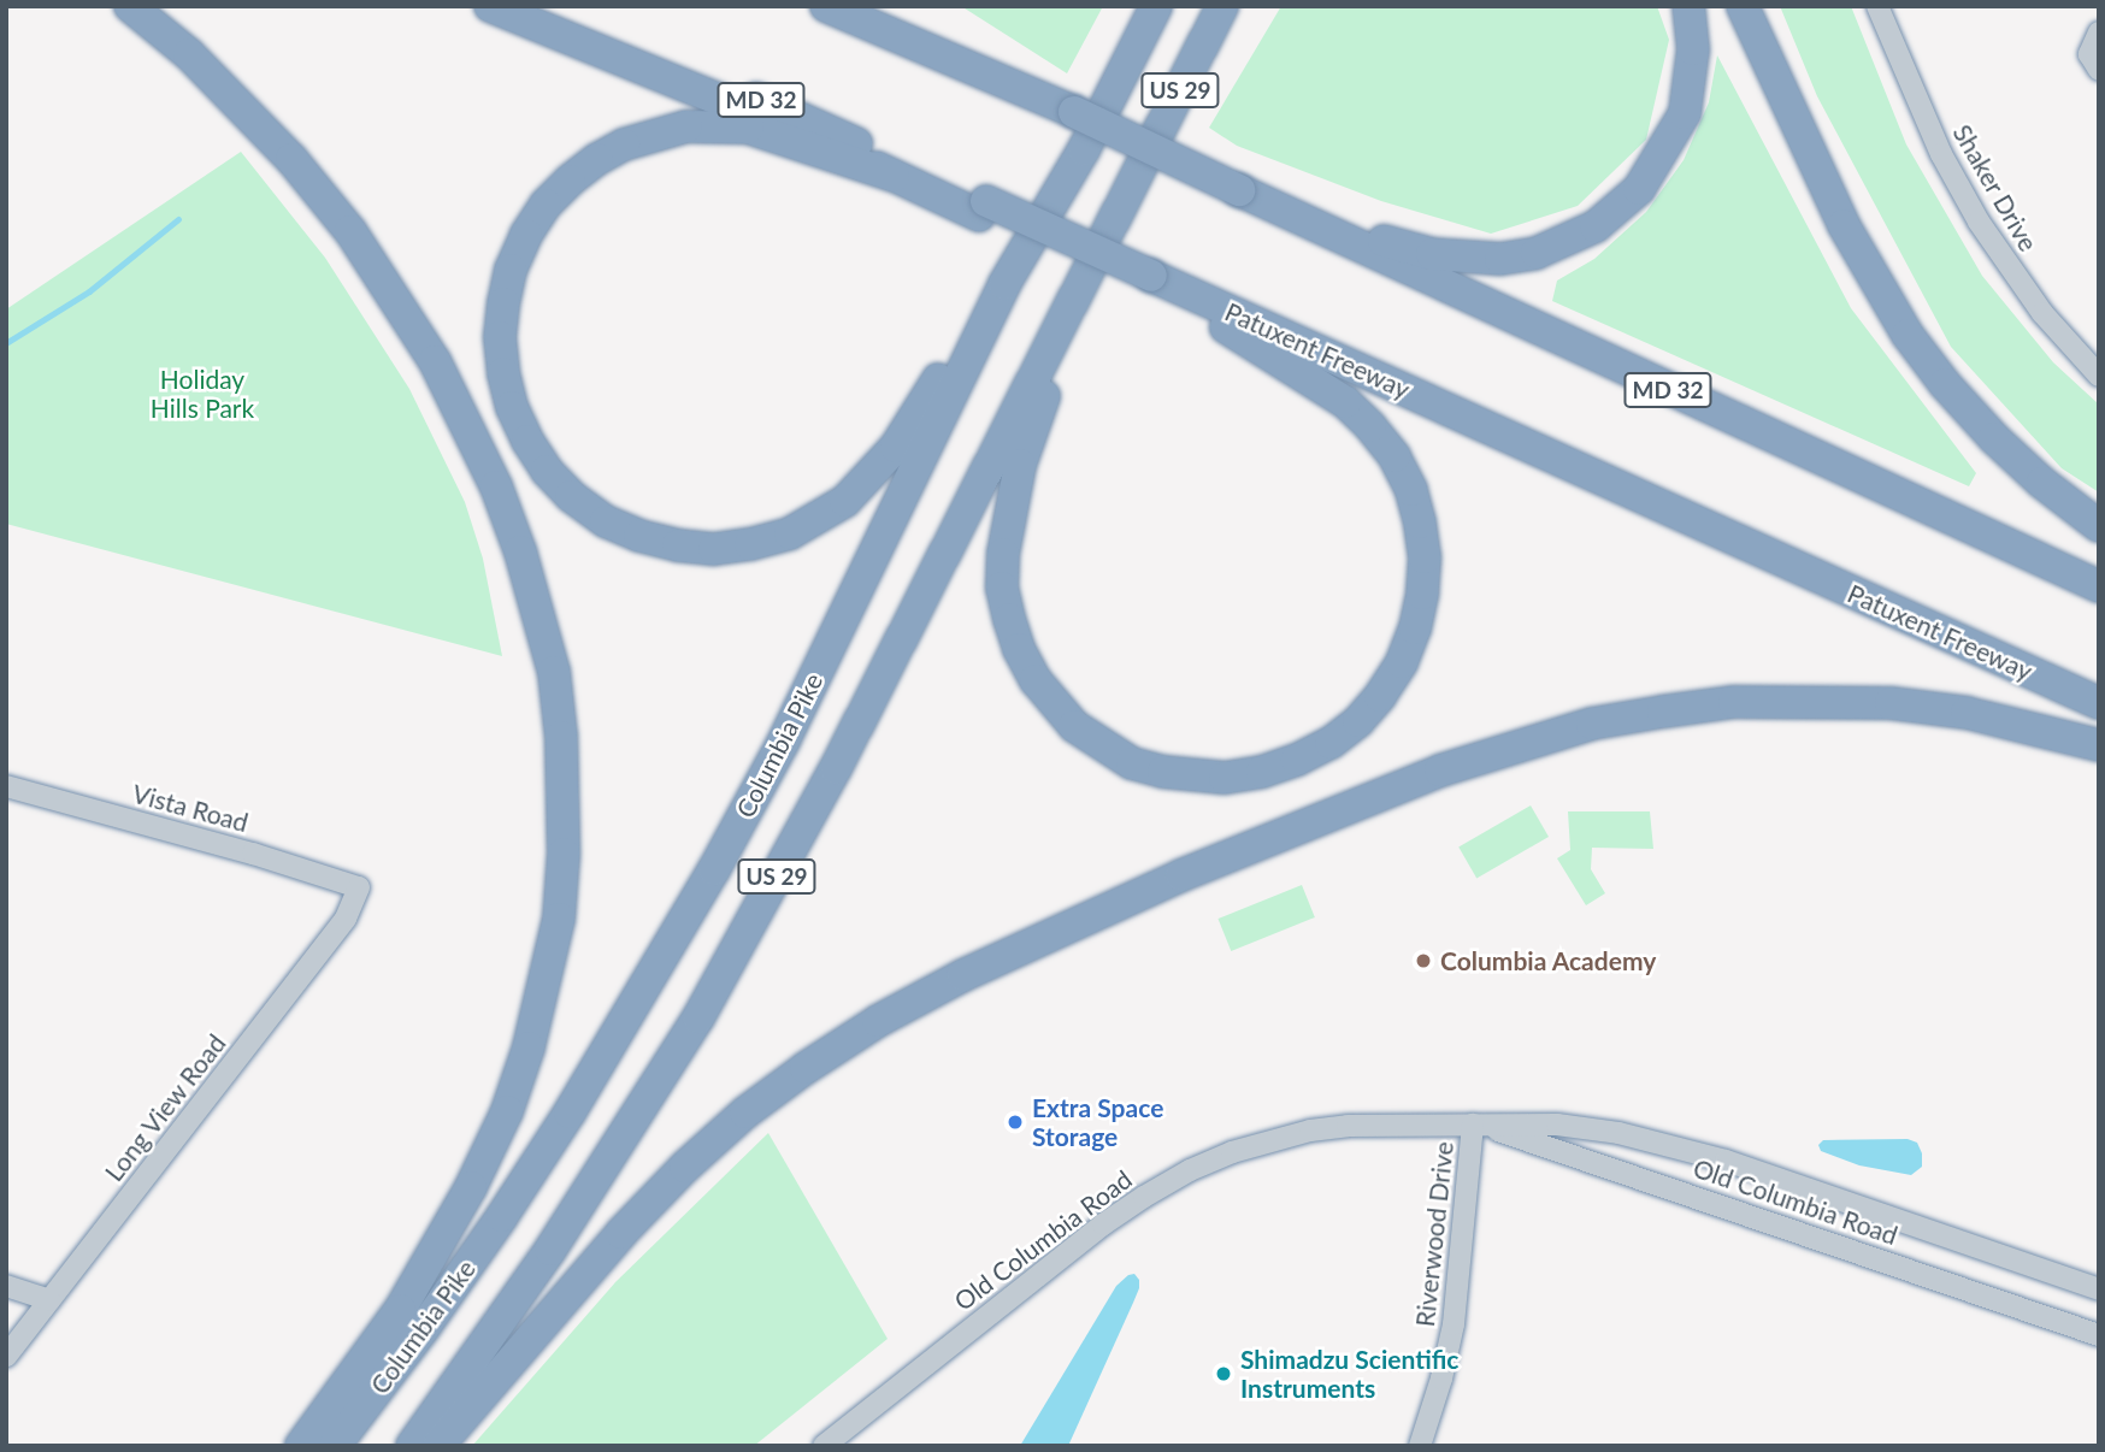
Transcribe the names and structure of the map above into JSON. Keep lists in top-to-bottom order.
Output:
{
  "streets": {
    "highway": [
      "US 29",
      "MD 32",
      "Patuxent Freeway",
      "Columbia Pike"
    ],
    "street": [
      "Shaker Drive",
      "Vista Road",
      "Long View Road",
      "Old Columbia Road",
      "Riverwood Drive"
    ]
  },
  "crossings": [
    ["Vista Road", "Long View Road"],
    ["Old Columbia Road", "Riverwood Drive"]
  ],
  "parks": ["Holiday Hills Park"],
  "places": ["Columbia Academy", "Extra Space Storage", "Shimadzu Scientific Instruments"]
}
